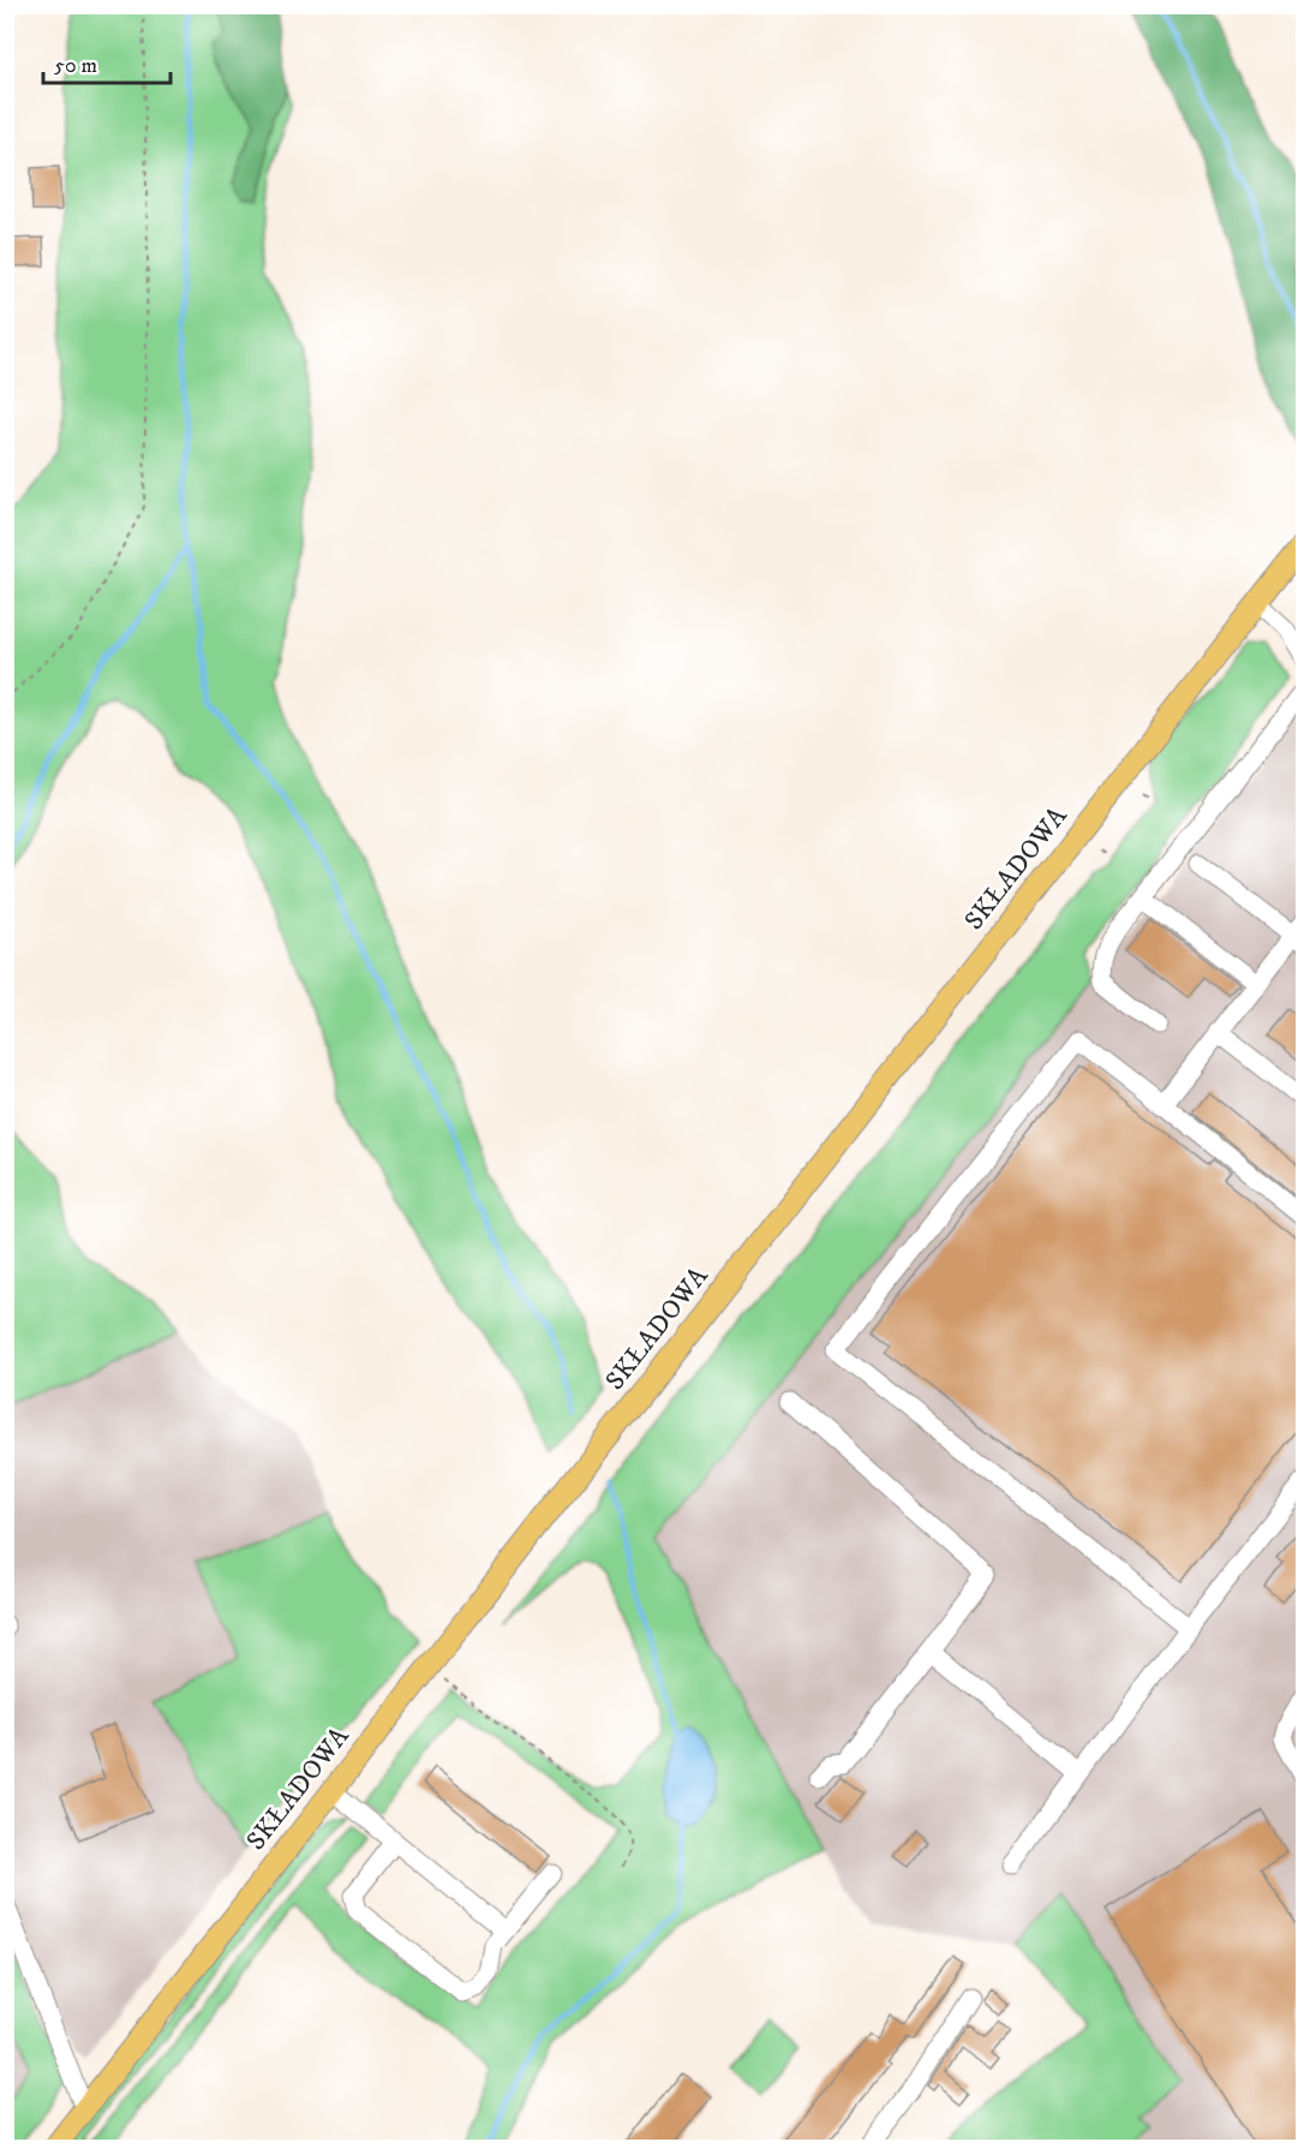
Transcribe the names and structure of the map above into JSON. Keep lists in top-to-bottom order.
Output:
{
  "streets": {
    "main road": ["SKŁADOWA"]
  },
  "scale_bar": "50 m"
}
